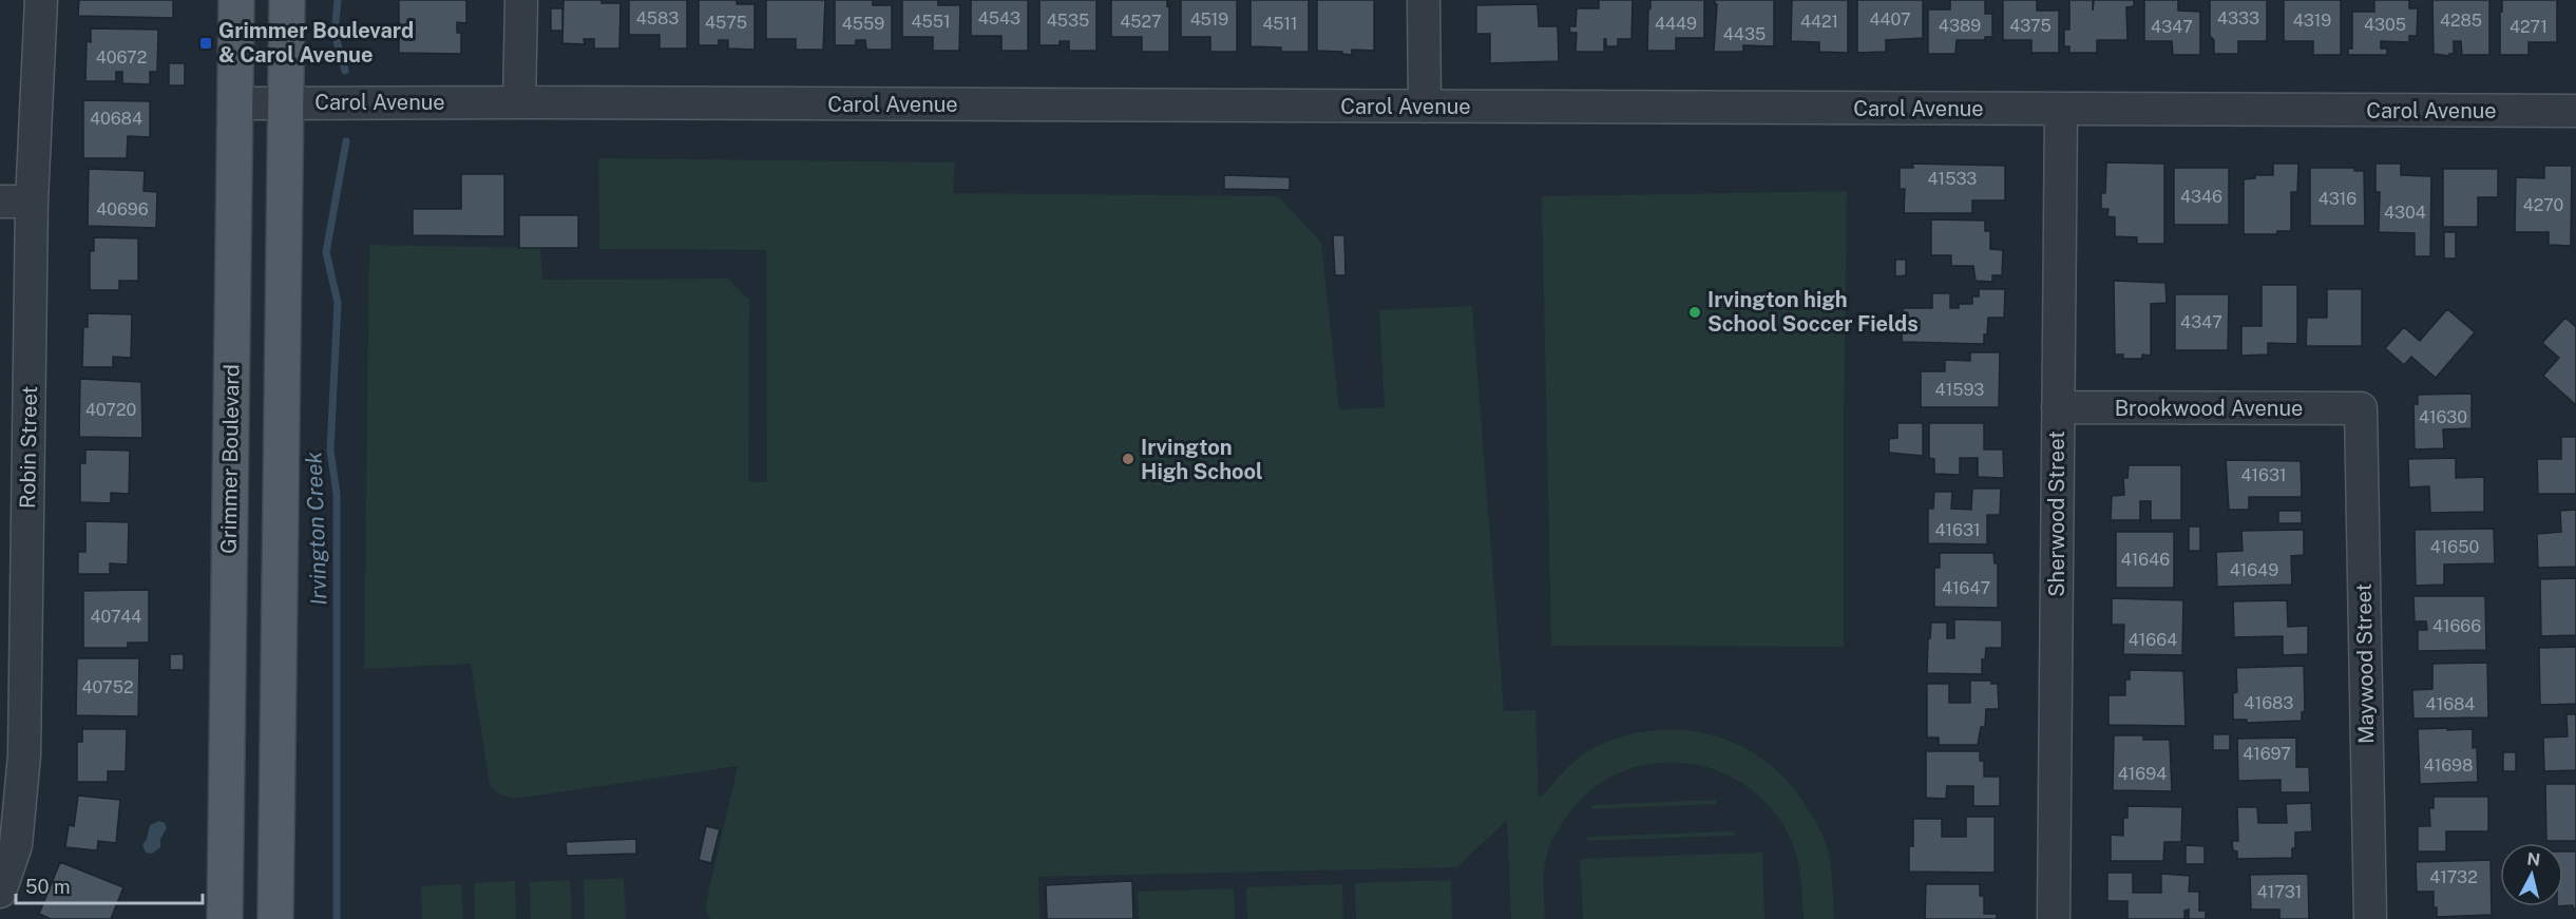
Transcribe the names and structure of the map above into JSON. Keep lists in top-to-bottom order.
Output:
{
  "streets": {
    "main road": ["Grimmer Boulevard"],
    "street": [
      "Carol Avenue",
      "Brookwood Avenue",
      "Robin Street",
      "Sherwood Street",
      "Maywood Street"
    ]
  },
  "crossings": [
    ["Carol Avenue", "Grimmer Boulevard"],
    ["Carol Avenue", "Sherwood Street"],
    ["Brookwood Avenue", "Sherwood Street"],
    ["Brookwood Avenue", "Maywood Street"]
  ],
  "water": ["Irvington Creek"],
  "places": {
    "transit": ["Grimmer Boulevard & Carol Avenue"],
    "other": ["Irvington high School Soccer Fields", "Irvington High School"]
  },
  "house_numbers": [
    "4583",
    "4543",
    "4333",
    "4519",
    "4407",
    "4535",
    "4319",
    "4285",
    "4551",
    "4527",
    "4421",
    "4575",
    "4559",
    "4511",
    "4449",
    "4305",
    "4389",
    "4375",
    "4347",
    "4271",
    "4435",
    "40672",
    "40684",
    "41533",
    "4346",
    "4316",
    "4270",
    "40696",
    "4304",
    "4347",
    "41593",
    "40720",
    "41630",
    "41631",
    "41631",
    "41650",
    "41646",
    "41649",
    "41647",
    "40744",
    "41666",
    "41664",
    "40752",
    "41683",
    "41684",
    "41697",
    "41698",
    "41694",
    "41732",
    "41731"
  ],
  "scale_bar": "50 m",
  "north": "top"
}
